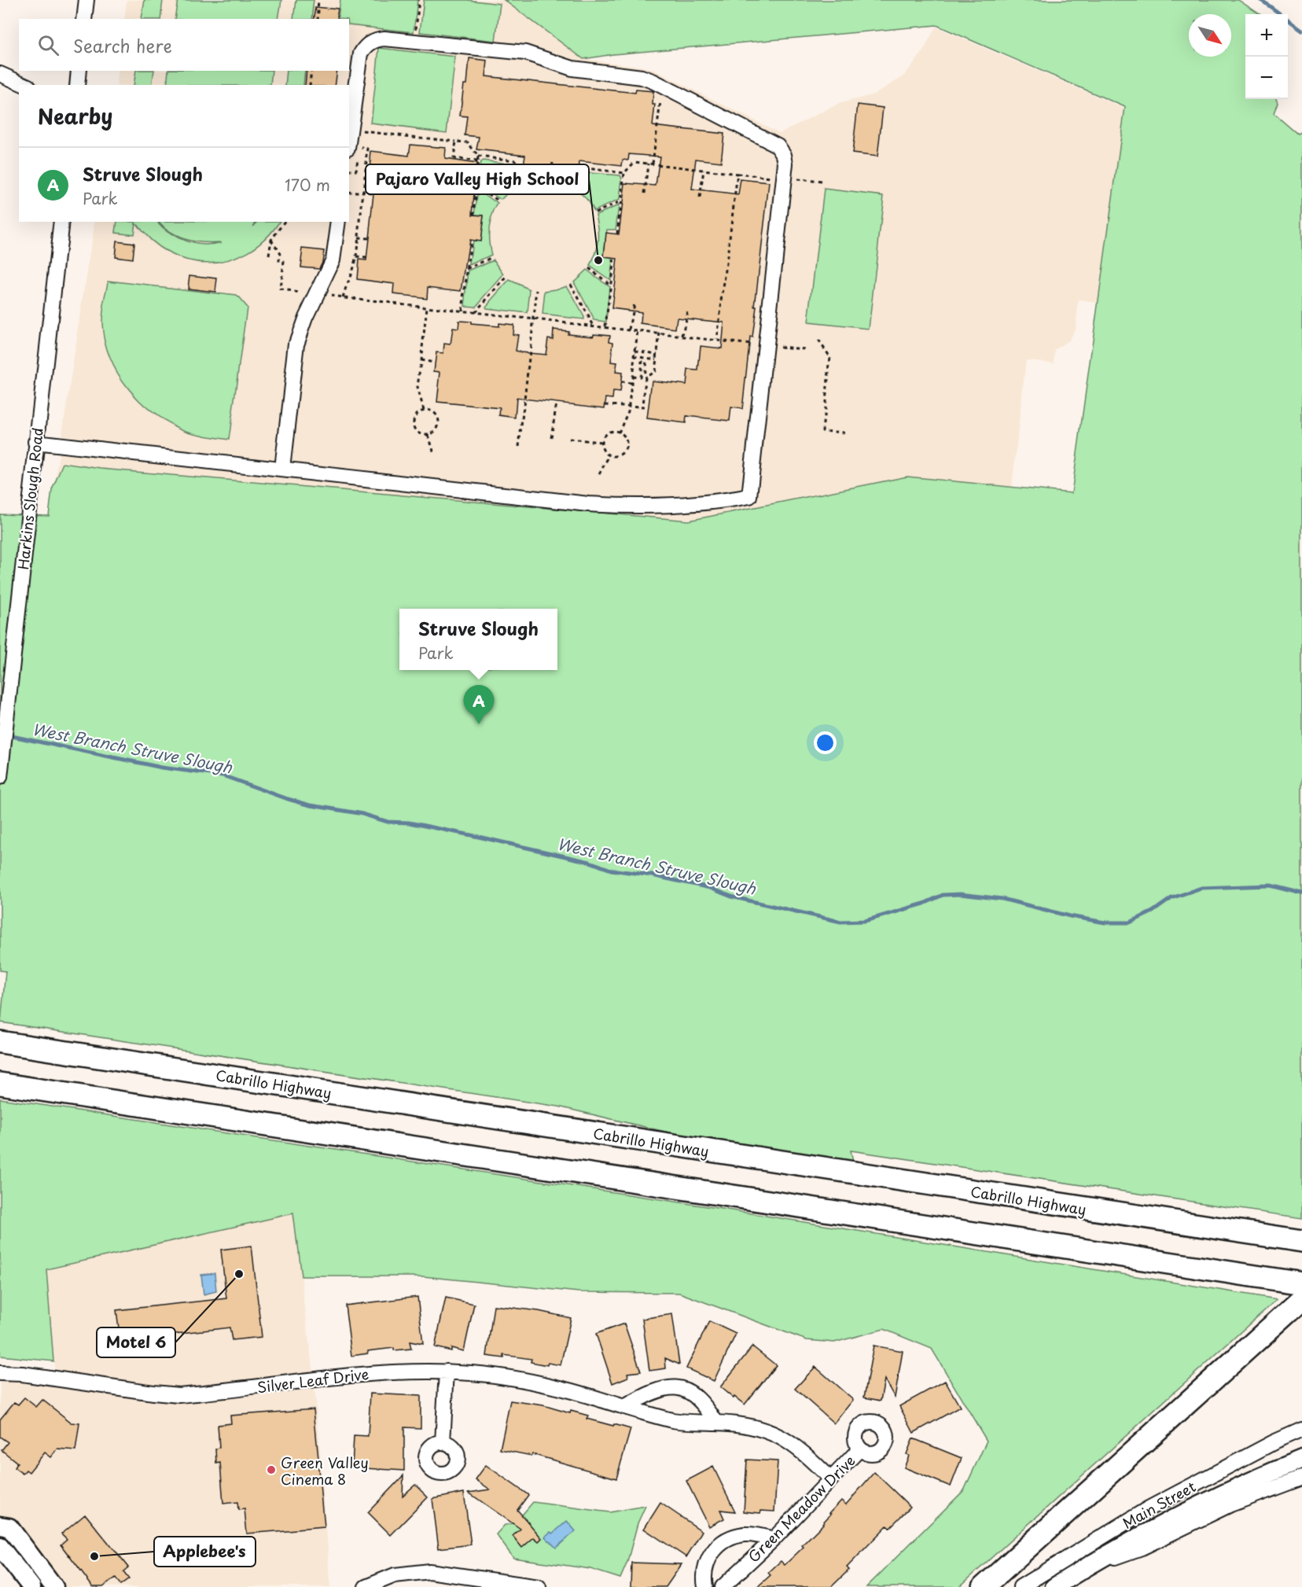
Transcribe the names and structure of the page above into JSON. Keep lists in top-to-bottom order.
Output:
{
  "streets": {
    "highway": ["Cabrillo Highway"],
    "main road": ["Main Street"],
    "street": ["Harkins Slough Road", "Silver Leaf Drive", "Green Meadow Drive"]
  },
  "crossings": [
    ["Silver Leaf Drive", "Green Meadow Drive"]
  ],
  "water": ["West Branch Struve Slough"],
  "places": [
    "Pajaro Valley High School",
    "Motel 6",
    "Green Valley Cinema 8",
    "Applebee's"
  ],
  "north": "bottom right",
  "page": {
    "map_buttons": ["+", "−"],
    "search": "Search here",
    "heading": "Nearby",
    "list": [
      {
        "mark": "A",
        "name": "Struve Slough",
        "note": "Park",
        "value": "170 m"
      }
    ],
    "popup": ["Struve Slough", "Park"],
    "pins": "A"
  }
}
